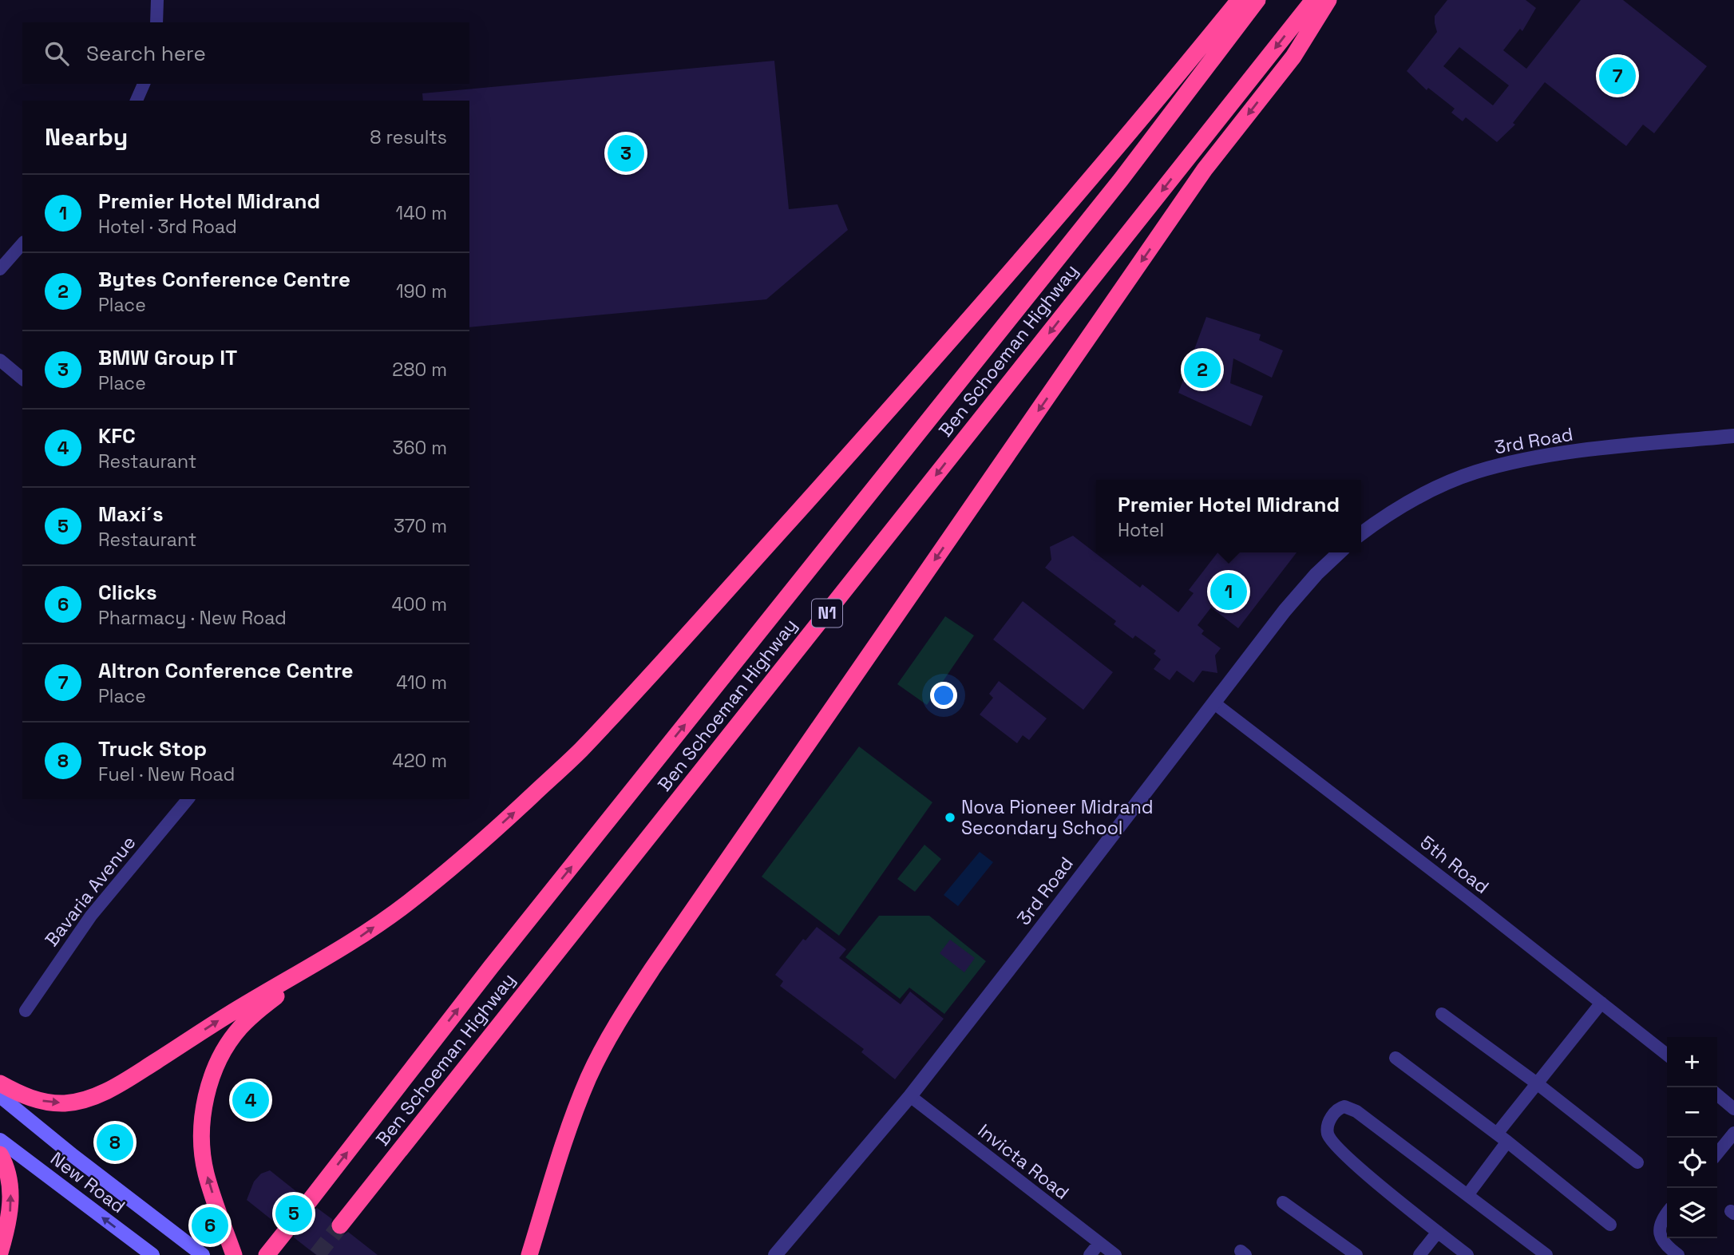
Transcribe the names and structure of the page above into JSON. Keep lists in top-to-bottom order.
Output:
{
  "streets": {
    "highway": ["Ben Schoeman Highway", "N1"],
    "main road": ["New Road"],
    "street": [
      "3rd Road",
      "5th Road",
      "Bavaria Avenue",
      "Invicta Road"
    ]
  },
  "crossings": [
    ["3rd Road", "5th Road"],
    ["3rd Road", "Invicta Road"]
  ],
  "places": ["Nova Pioneer Midrand Secondary School"],
  "page": {
    "search": "Search here",
    "pins": [
      "7",
      "3",
      "2",
      "1",
      "4",
      "8",
      "5",
      "6"
    ],
    "heading": ["Nearby", "8 results"],
    "list": [
      {
        "mark": "1",
        "name": "Premier Hotel Midrand",
        "note": "Hotel · 3rd Road",
        "value": "140 m"
      },
      {
        "mark": "2",
        "name": "Bytes Conference Centre",
        "note": "Place",
        "value": "190 m"
      },
      {
        "mark": "3",
        "name": "BMW Group IT",
        "note": "Place",
        "value": "280 m"
      },
      {
        "mark": "4",
        "name": "KFC",
        "note": "Restaurant",
        "value": "360 m"
      },
      {
        "mark": "5",
        "name": "Maxi´s",
        "note": "Restaurant",
        "value": "370 m"
      },
      {
        "mark": "6",
        "name": "Clicks",
        "note": "Pharmacy · New Road",
        "value": "400 m"
      },
      {
        "mark": "7",
        "name": "Altron Conference Centre",
        "note": "Place",
        "value": "410 m"
      },
      {
        "mark": "8",
        "name": "Truck Stop",
        "note": "Fuel · New Road",
        "value": "420 m"
      }
    ],
    "popup": ["Premier Hotel Midrand", "Hotel"],
    "map_buttons": ["+", "−"]
  }
}
